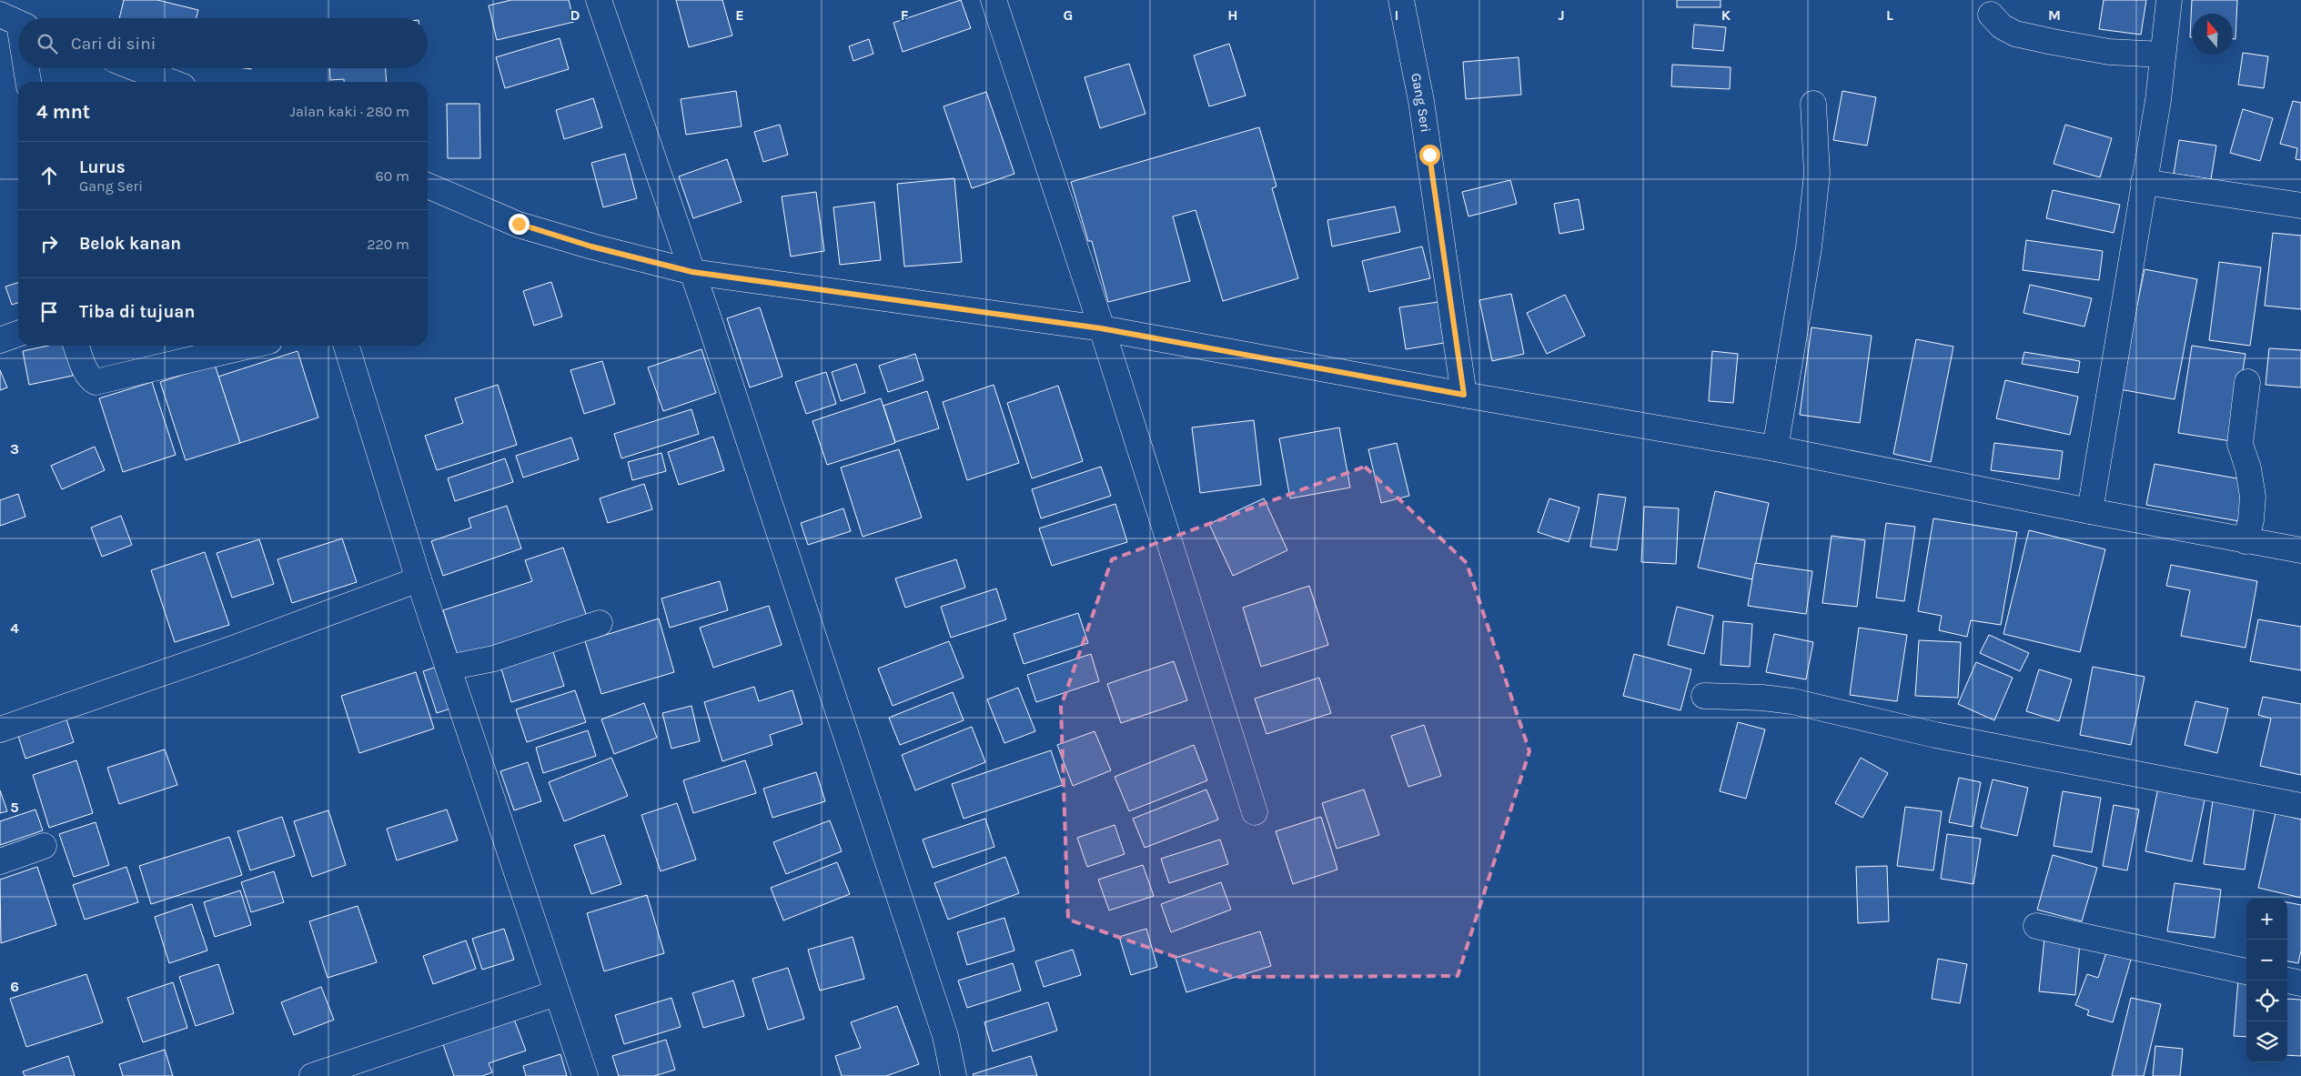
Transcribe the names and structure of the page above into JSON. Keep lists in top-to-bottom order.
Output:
{
  "streets": {
    "street": ["Gang Seri"]
  },
  "north": "top",
  "page": {
    "search": "Cari di sini",
    "heading": ["4 mnt", "Jalan kaki · 280 m"],
    "list": [
      ["Lurus", "Gang Seri", "60 m"],
      ["Belok kanan", "220 m"],
      "Tiba di tujuan"
    ],
    "map_buttons": ["+", "−"]
  },
  "grid": {
    "columns": [
      "D",
      "E",
      "F",
      "G",
      "H",
      "I",
      "J",
      "K",
      "L",
      "M"
    ],
    "rows": [
      "3",
      "4",
      "5",
      "6"
    ]
  }
}
